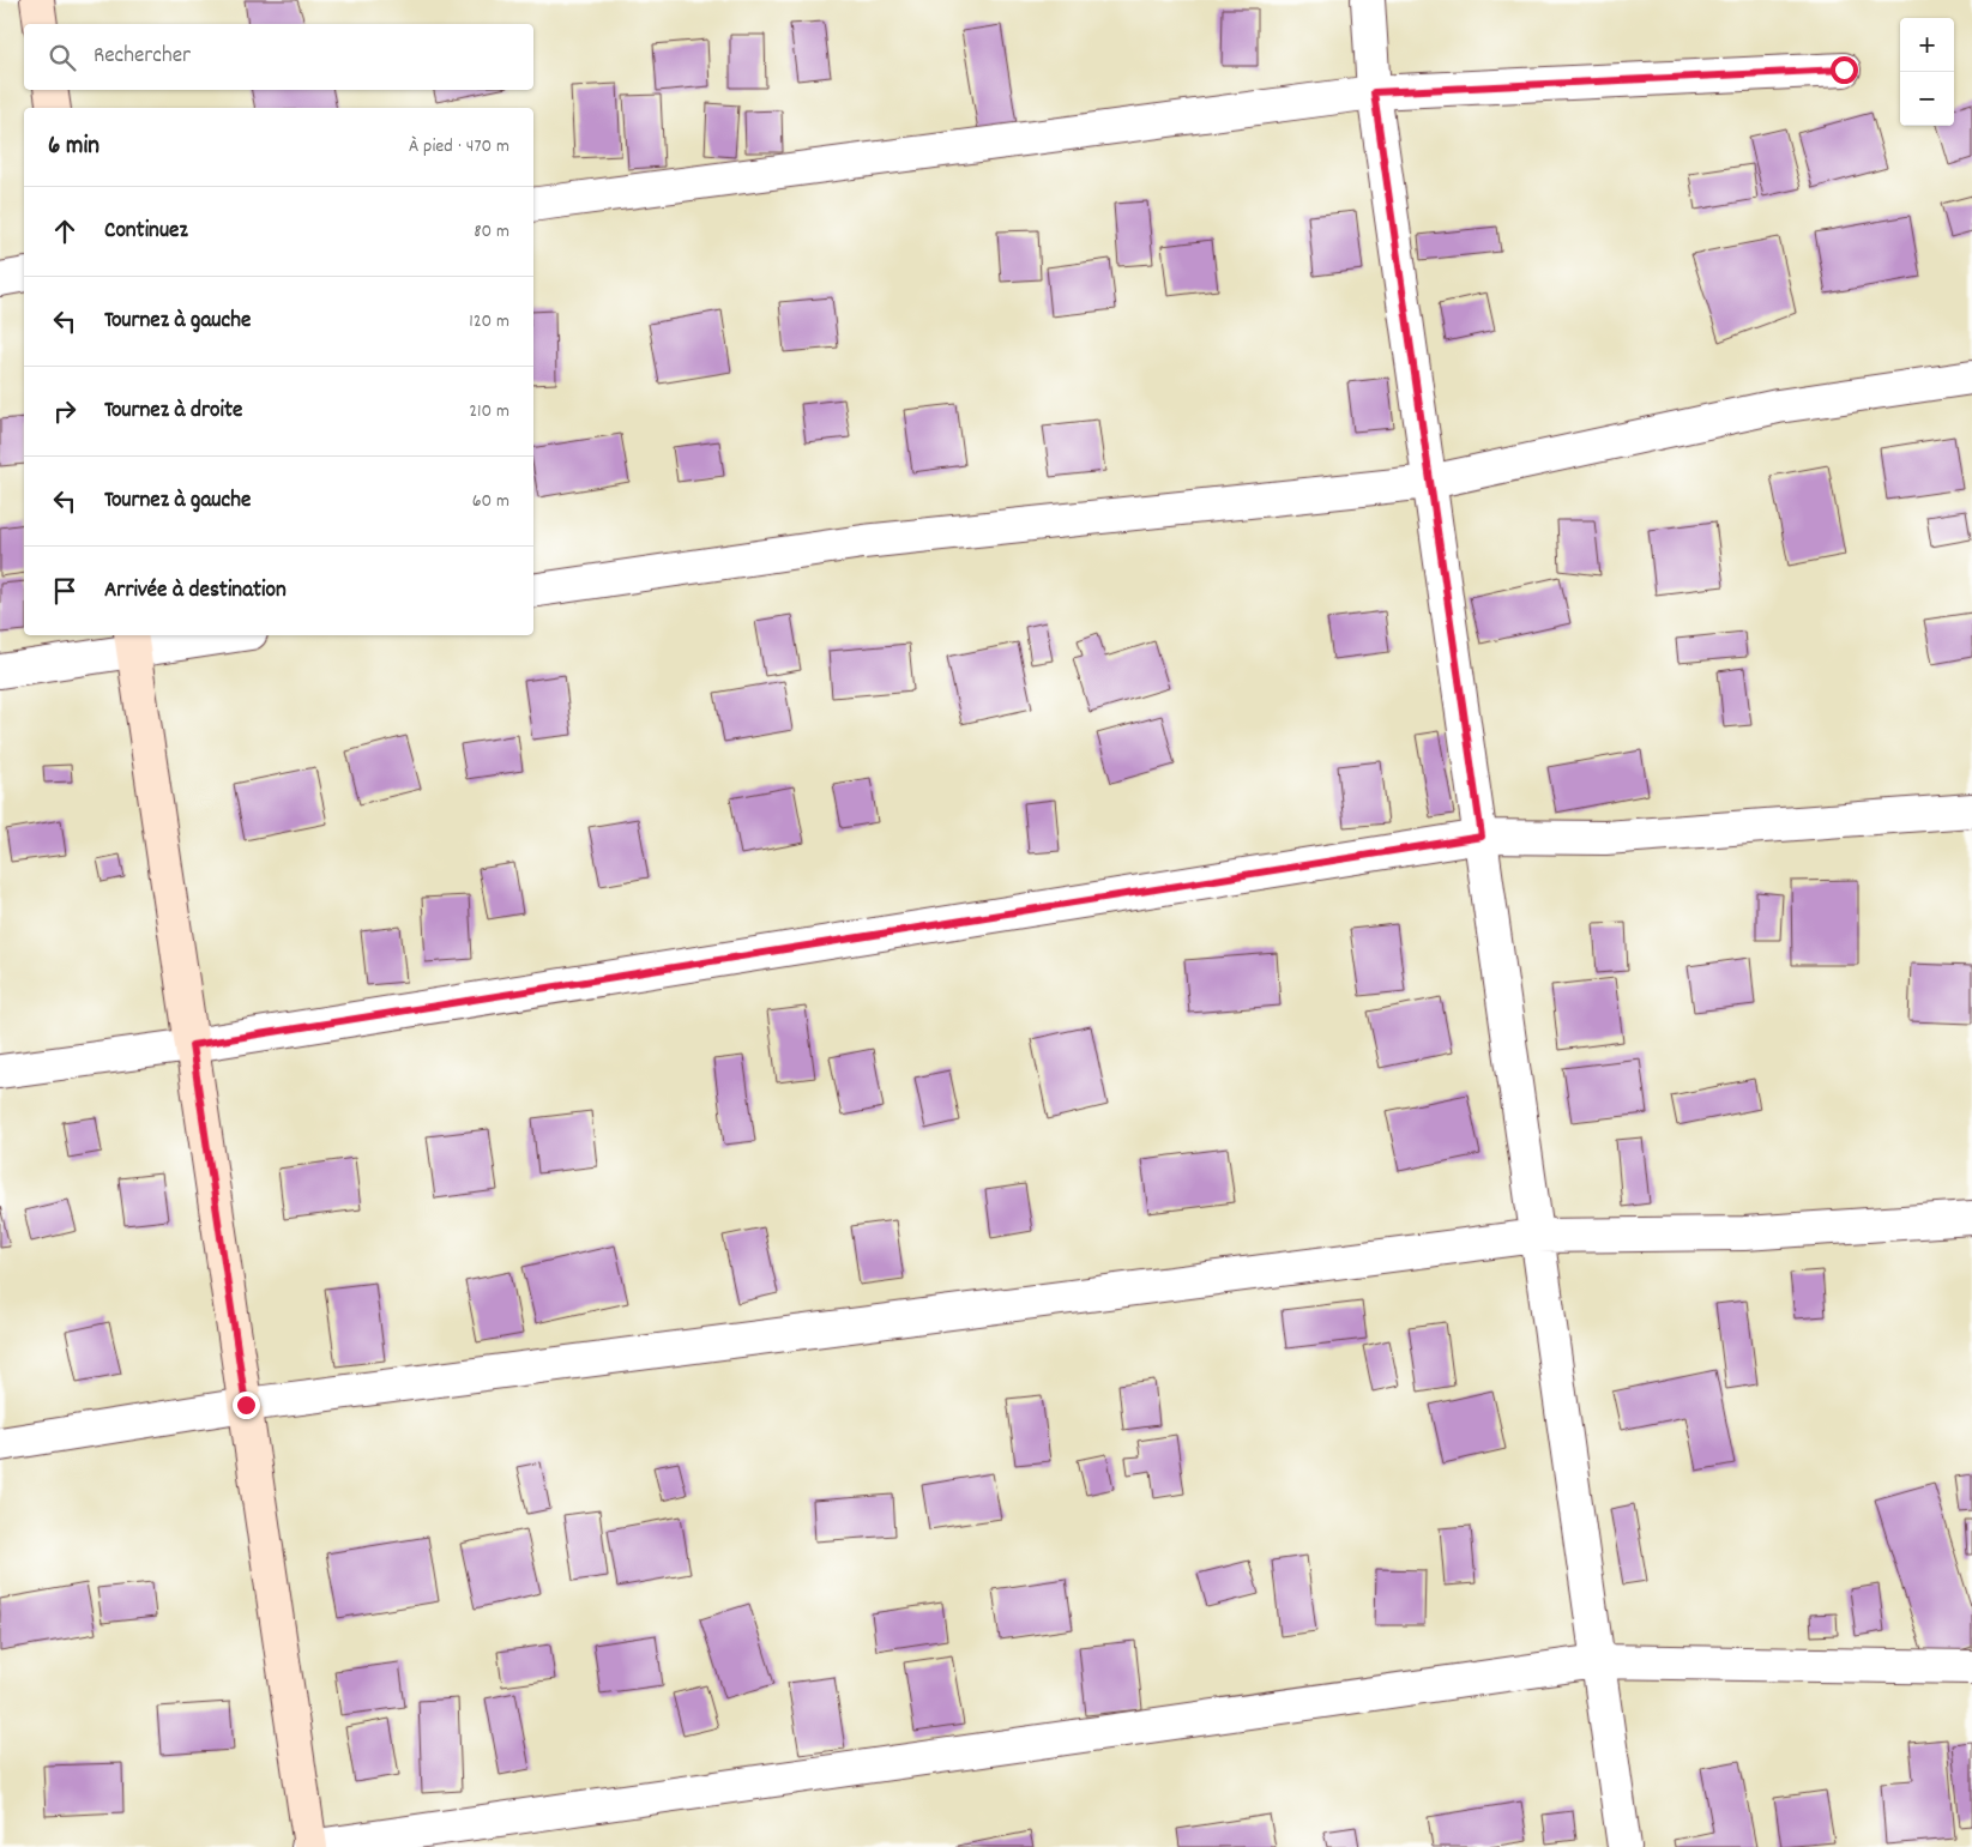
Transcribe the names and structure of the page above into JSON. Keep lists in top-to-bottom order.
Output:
{
  "page": {
    "map_buttons": ["+", "−"],
    "search": "Rechercher",
    "heading": ["6 min", "À pied · 470 m"],
    "list": [
      ["Continuez", "80 m"],
      ["Tournez à gauche", "120 m"],
      ["Tournez à droite", "210 m"],
      ["Tournez à gauche", "60 m"],
      "Arrivée à destination"
    ]
  }
}
